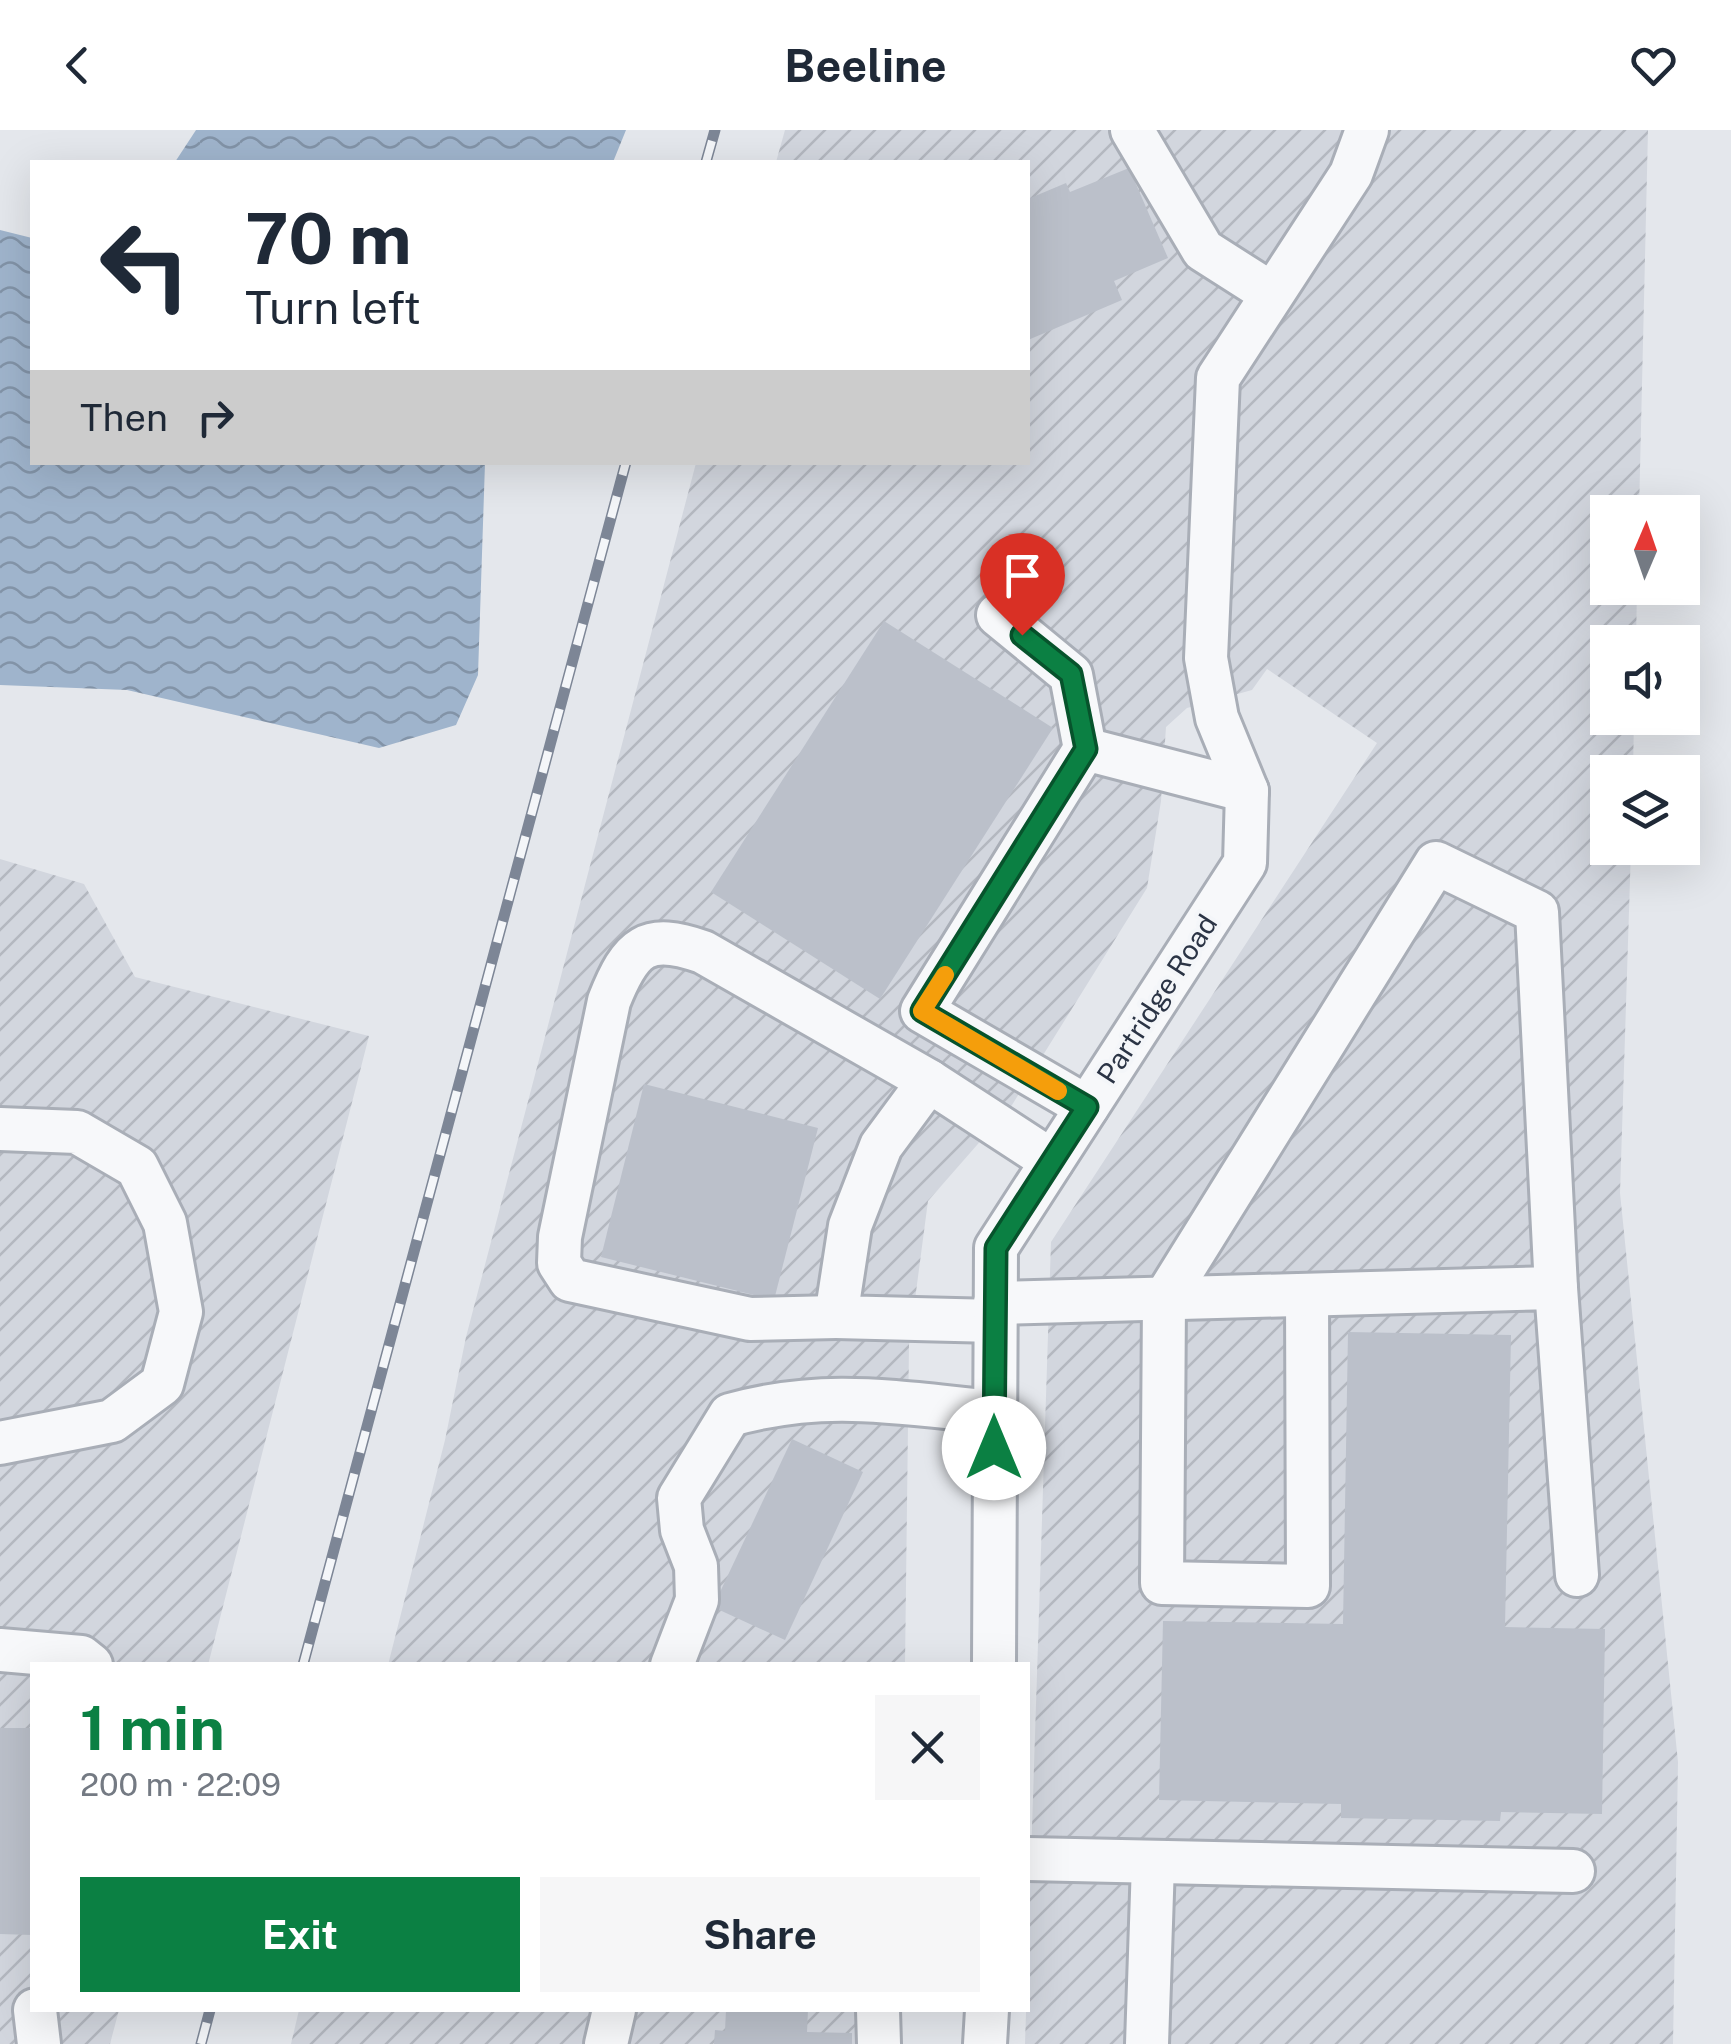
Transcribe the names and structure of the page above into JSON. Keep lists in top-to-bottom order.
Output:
{
  "streets": {
    "street": ["Partridge Road"]
  },
  "north": "top",
  "page": {
    "header": "Beeline",
    "turn": ["70 m", "Turn left"],
    "then": "Then",
    "heading": ["1 min", "200 m · 22:09"],
    "buttons": ["Exit", "Share"]
  }
}
